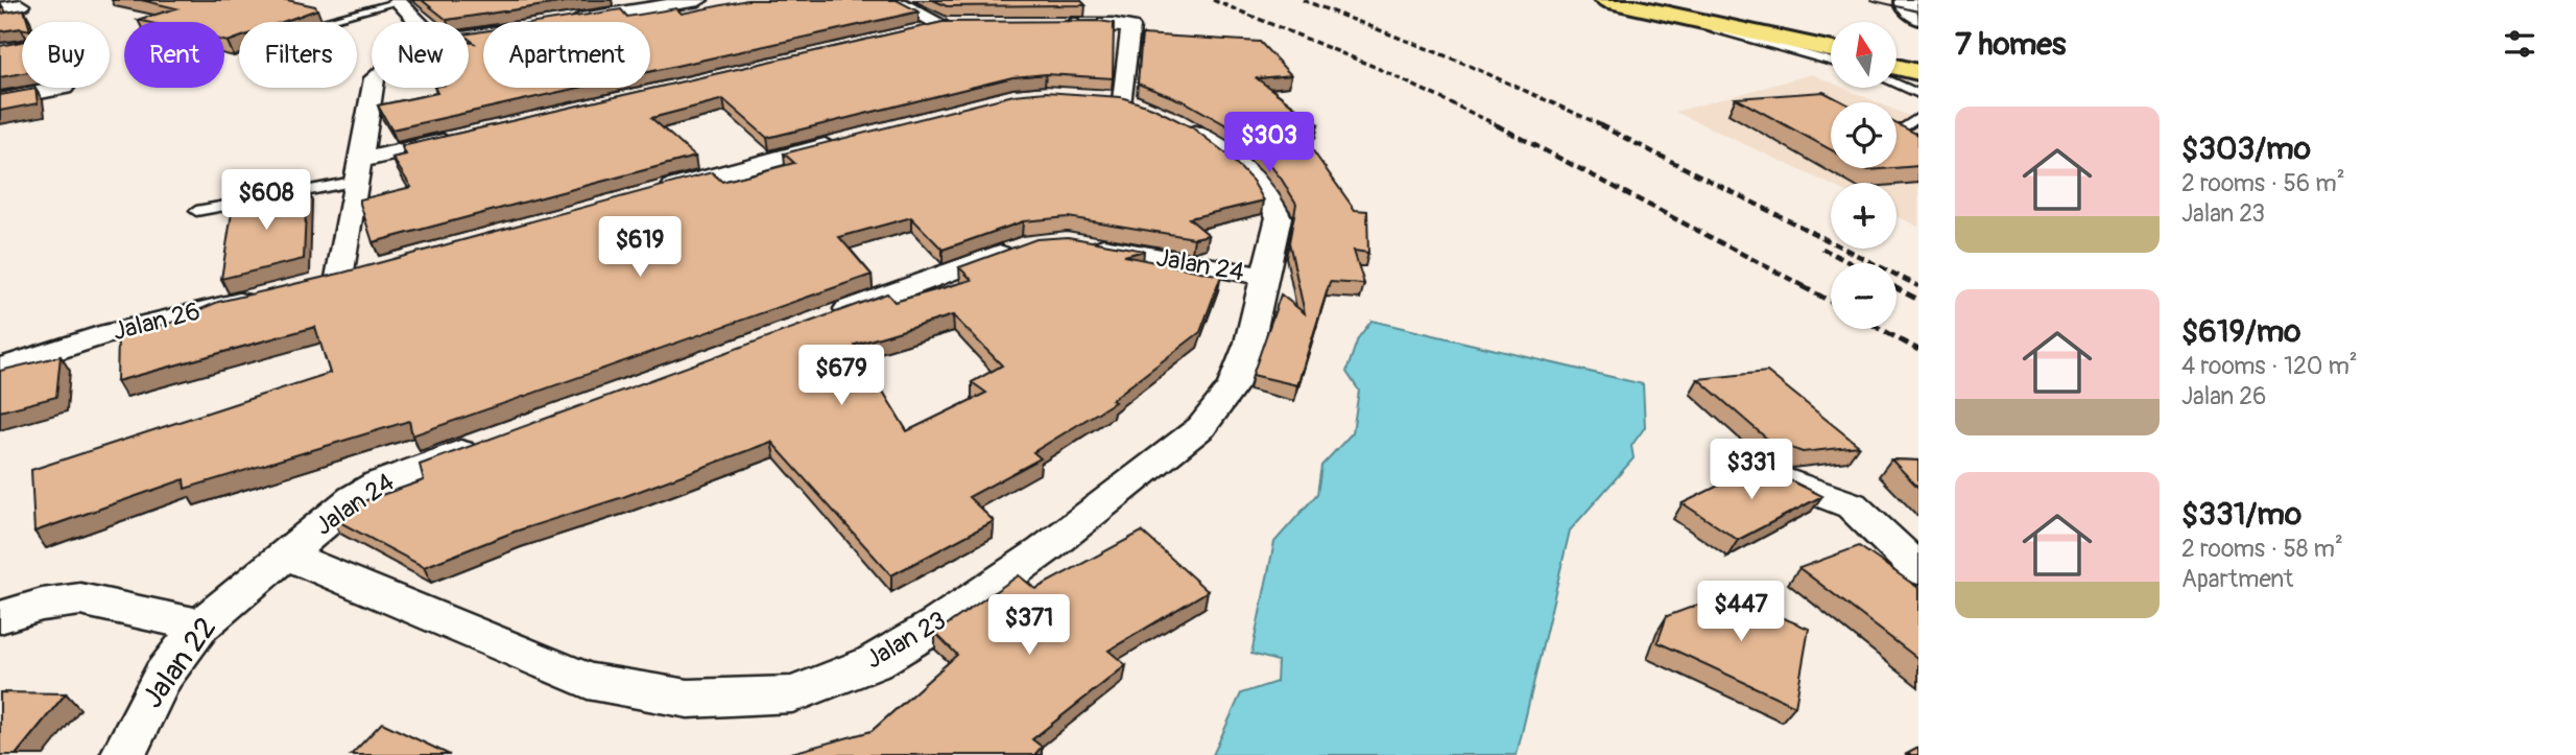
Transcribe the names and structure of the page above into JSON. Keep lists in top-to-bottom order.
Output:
{
  "streets": {
    "street": [
      "Jalan 24",
      "Jalan 26",
      "Jalan 23",
      "Jalan 22"
    ]
  },
  "crossings": [
    ["Jalan 24", "Jalan 23"],
    ["Jalan 24", "Jalan 22"],
    ["Jalan 23", "Jalan 22"]
  ],
  "north": "top",
  "page": {
    "heading": "7 homes",
    "map_buttons": ["+", "−"],
    "chip": [
      "Buy",
      "Rent",
      "Filters",
      "New",
      "Apartment"
    ],
    "list": [
      {
        "name": "$303/mo",
        "note": "2 rooms · 56 m² · Jalan 23"
      },
      {
        "name": "$619/mo",
        "note": "4 rooms · 120 m² · Jalan 26"
      },
      {
        "name": "$331/mo",
        "note": "2 rooms · 58 m² · Apartment"
      }
    ],
    "price": [
      "$303",
      "$608",
      "$619",
      "$679",
      "$331",
      "$447",
      "$371"
    ]
  }
}
